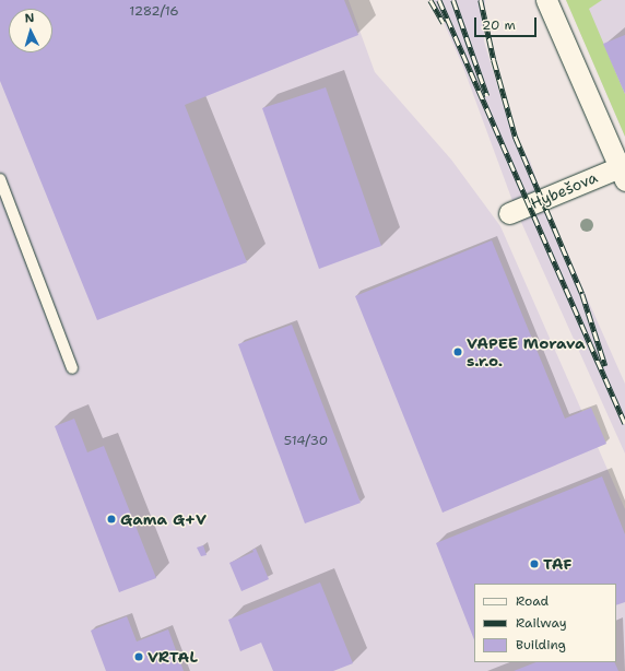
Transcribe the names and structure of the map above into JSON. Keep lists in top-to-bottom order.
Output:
{
  "streets": {
    "street": ["Hybešova"]
  },
  "places": [
    "VAPEE Morava s.r.o.",
    "Gama G+V",
    "TAF",
    "VRTAL"
  ],
  "house_numbers": ["1282/16", "514/30"],
  "legend": ["Road", "Railway", "Building"],
  "scale_bar": "20 m",
  "north": "top"
}
